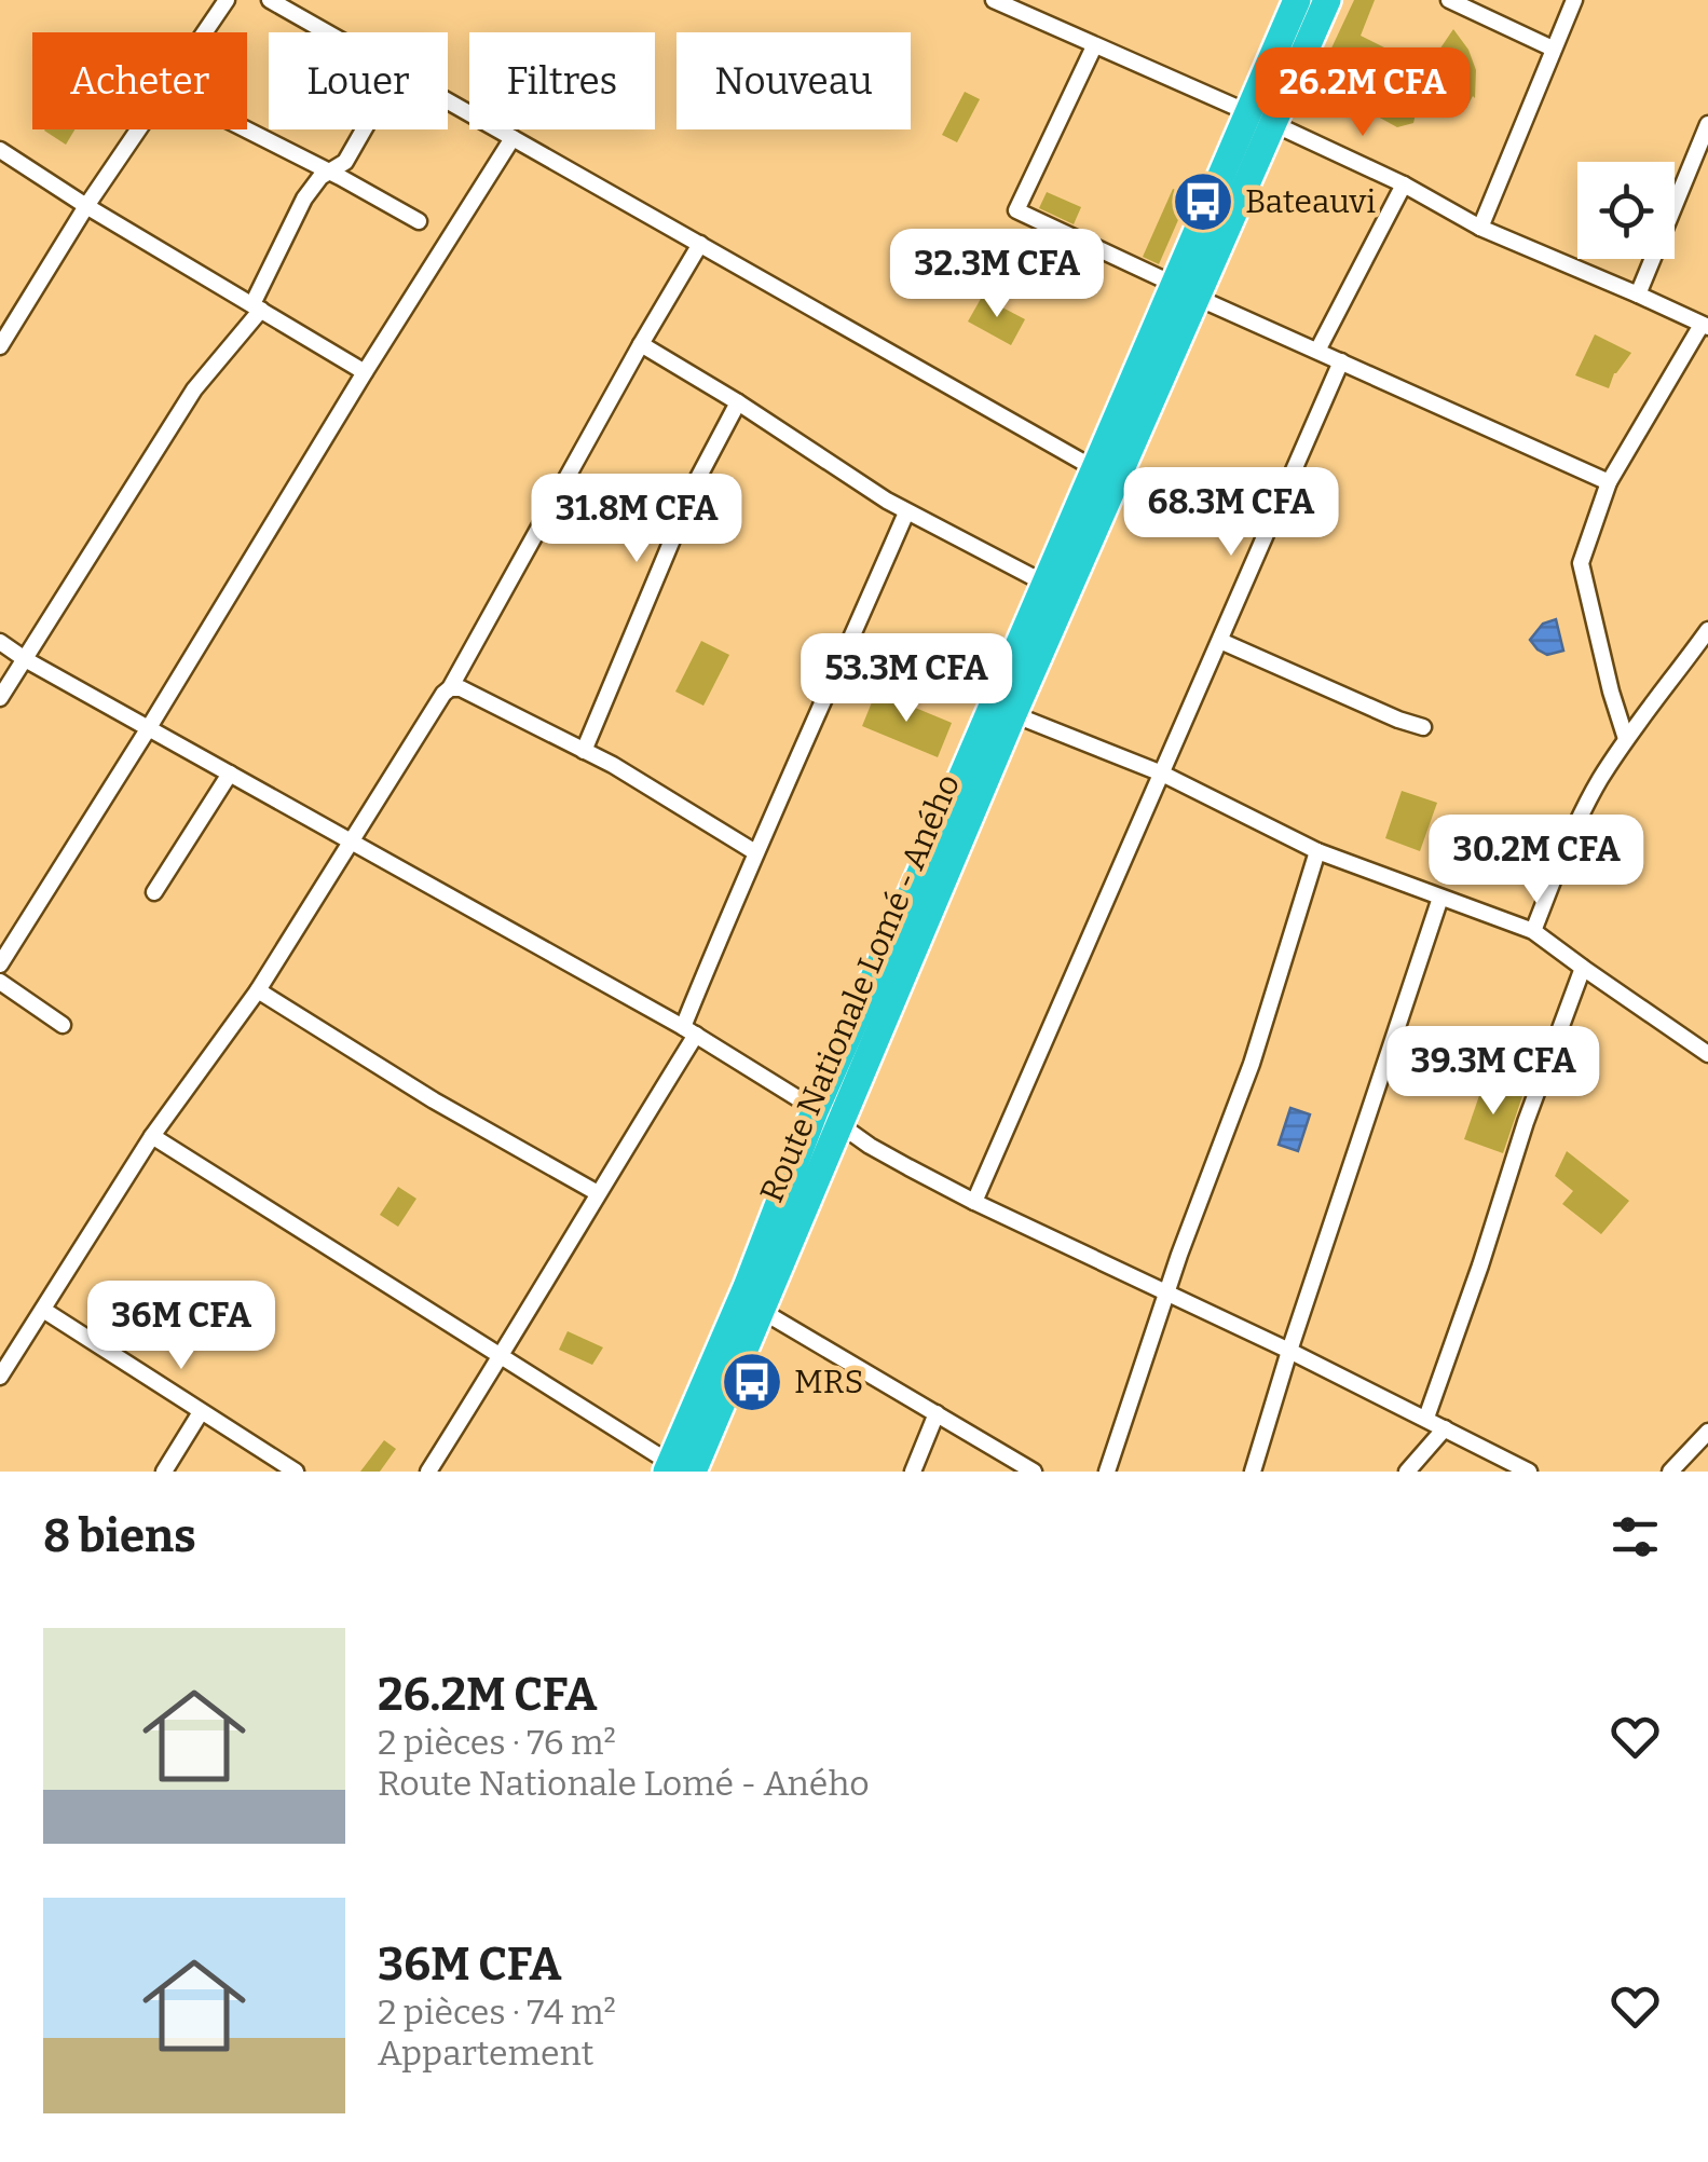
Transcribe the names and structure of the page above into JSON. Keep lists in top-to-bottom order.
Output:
{
  "streets": {
    "highway": ["Route Nationale Lomé - Aného"]
  },
  "places": {
    "bus stop": ["Bateauvi", "MRS"]
  },
  "page": {
    "chip": [
      "Acheter",
      "Louer",
      "Filtres",
      "Nouveau"
    ],
    "price": [
      "26.2M CFA",
      "32.3M CFA",
      "68.3M CFA",
      "31.8M CFA",
      "53.3M CFA",
      "30.2M CFA",
      "39.3M CFA",
      "36M CFA"
    ],
    "heading": "8 biens",
    "list": [
      {
        "name": "26.2M CFA",
        "note": "2 pièces · 76 m² · Route Nationale Lomé - Aného"
      },
      {
        "name": "36M CFA",
        "note": "2 pièces · 74 m² · Appartement"
      }
    ]
  }
}
